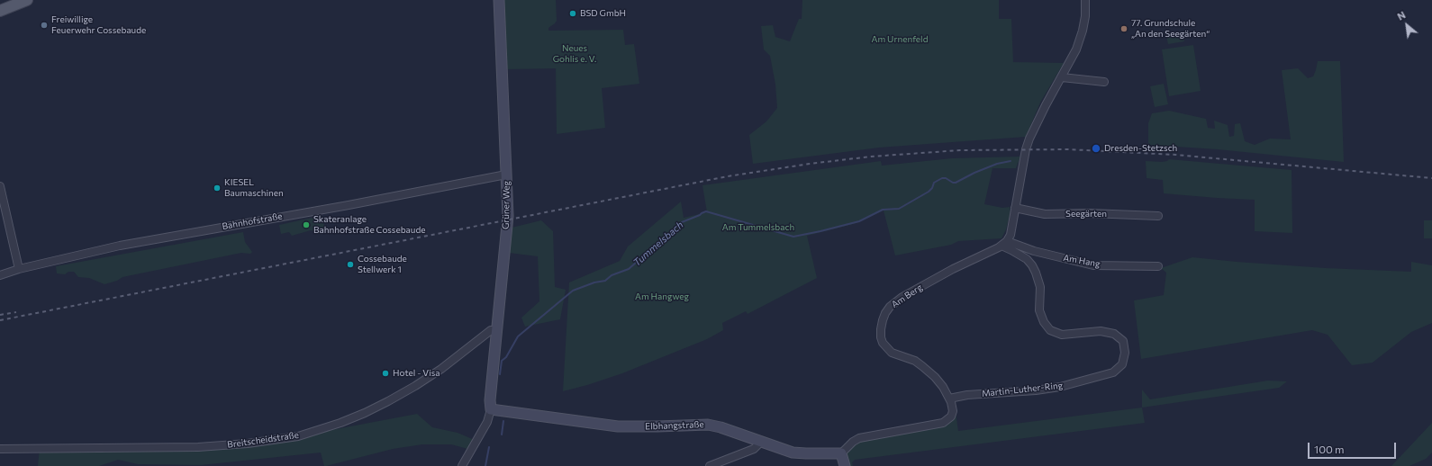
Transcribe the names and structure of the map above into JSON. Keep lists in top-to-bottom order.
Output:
{
  "streets": {
    "street": [
      "Grüner Weg",
      "Seegärten",
      "Bahnhofstraße",
      "Am Hang",
      "Am Berg",
      "Martin-Luther-Ring",
      "Elbhangstraße",
      "Breitscheidstraße"
    ]
  },
  "crossings": [
    ["Grüner Weg", "Bahnhofstraße"],
    ["Grüner Weg", "Elbhangstraße"],
    ["Grüner Weg", "Breitscheidstraße"],
    ["Am Hang", "Am Berg"],
    ["Am Hang", "Martin-Luther-Ring"],
    ["Am Berg", "Martin-Luther-Ring"],
    ["Am Berg", "Elbhangstraße"]
  ],
  "water": ["Tummelsbach"],
  "parks": [
    "Am Urnenfeld",
    "Neues Gohlis e. V.",
    "Am Tummelsbach",
    "Am Hangweg"
  ],
  "places": [
    "BSD GmbH",
    "Freiwillige Feuerwehr Cossebaude",
    "77. Grundschule „An den Seegärten“",
    "Dresden-Stetzsch",
    "KIESEL Baumaschinen",
    "Skateranlage Bahnhofstraße Cossebaude",
    "Cossebaude Stellwerk 1",
    "Hotel - Visa"
  ],
  "scale_bar": "100 m",
  "north": "top left"
}
